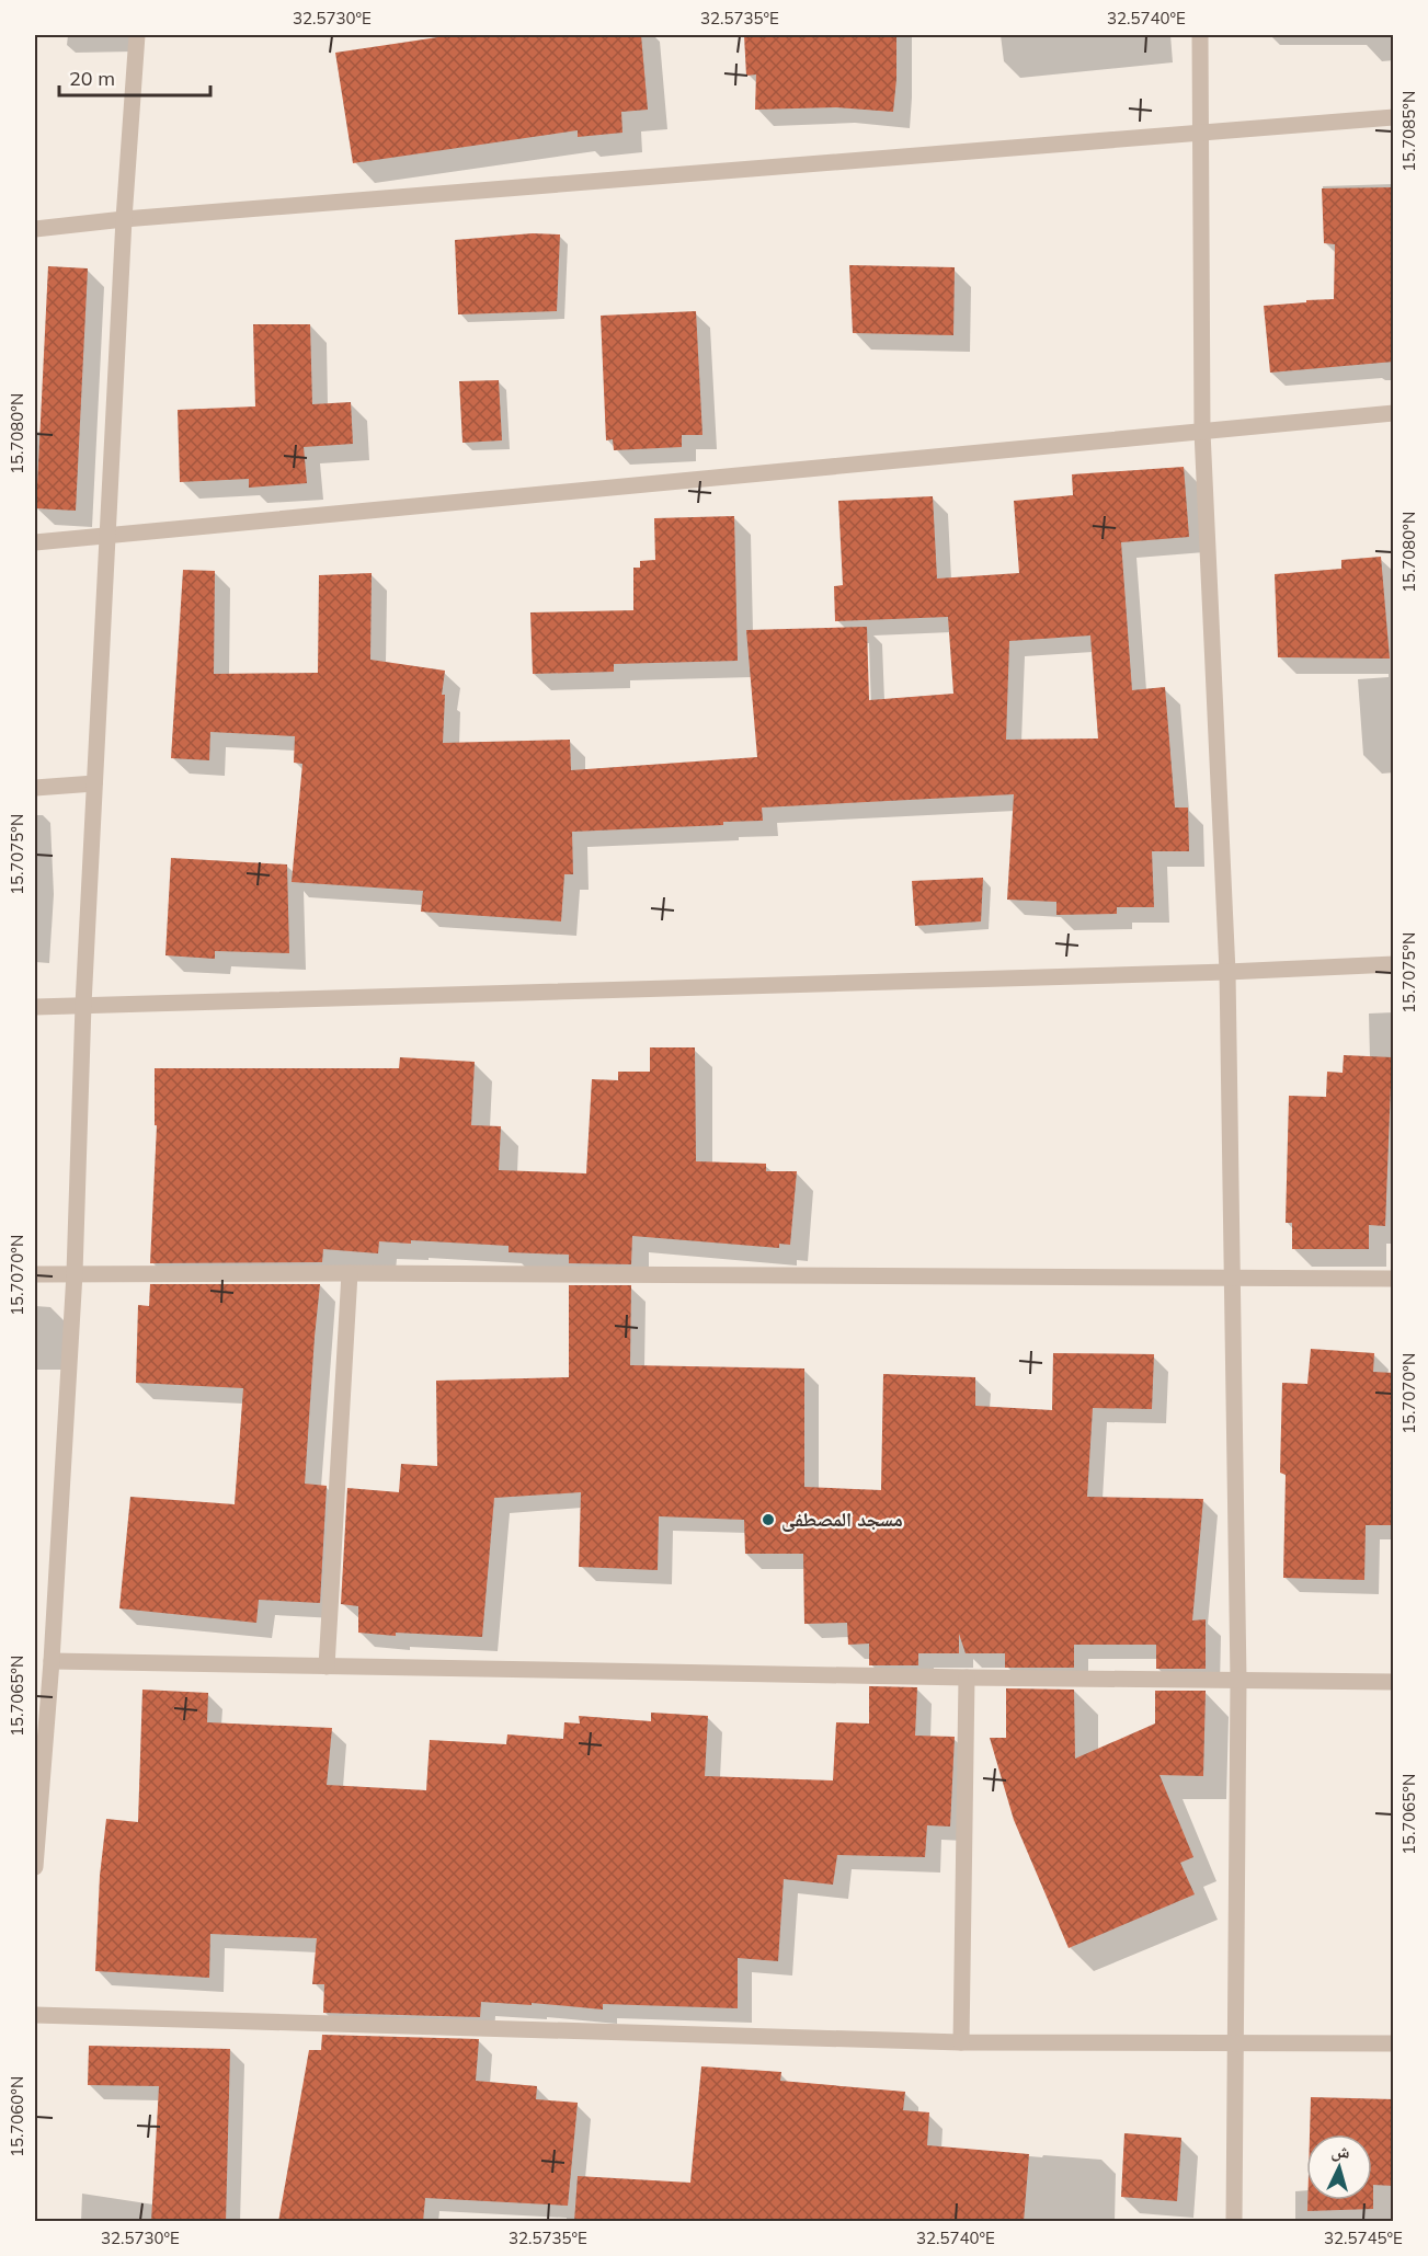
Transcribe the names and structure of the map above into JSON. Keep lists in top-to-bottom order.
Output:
{
  "places": ["مسجد المصطفى"],
  "scale_bar": "20 m",
  "north": "top",
  "coordinates": [
    "32.5730°E",
    "32.5735°E",
    "32.5740°E",
    "15.7085°N",
    "15.7080°N",
    "15.7075°N",
    "15.7070°N",
    "15.7065°N",
    "15.7060°N",
    "32.5745°E"
  ]
}
